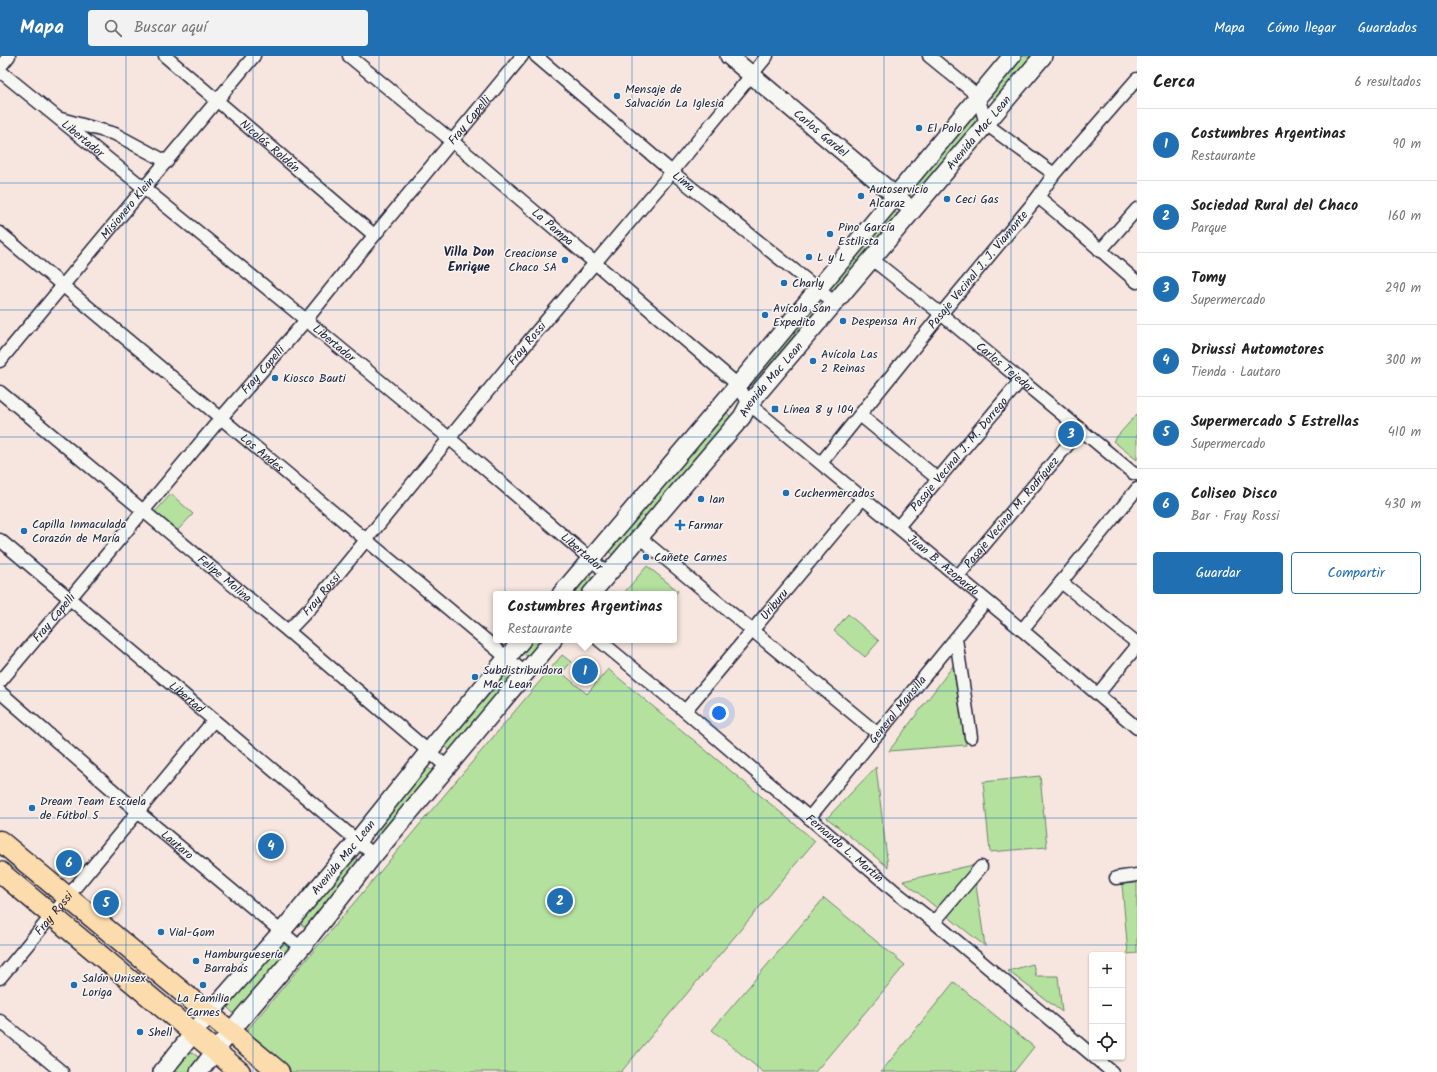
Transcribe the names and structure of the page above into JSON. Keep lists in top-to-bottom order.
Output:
{
  "streets": {
    "main road": ["Avenida Mac Lean", "Carlos Gardel"],
    "street": [
      "Fray Capelli",
      "Libertador",
      "Nicolás Roldán",
      "Lima",
      "Misionero Klein",
      "La Pampa",
      "Pasaje Vecinal J. J. Viamonte",
      "Fray Rossi",
      "Carlos Tejedor",
      "Los Andes",
      "Pasaje Vecinal J. M. Dorrego",
      "Pasaje Vecinal M. Rodríguez",
      "Juan B. Azopardo",
      "Felipe Molina",
      "Uriburu",
      "Libertad",
      "General Mansilla",
      "Lautaro",
      "Fernando L. Martín"
    ]
  },
  "crossings": [
    ["Fray Capelli", "Libertador"],
    ["Fray Capelli", "Nicolás Roldán"],
    ["Fray Capelli", "La Pampa"],
    ["Fray Capelli", "Los Andes"],
    ["Fray Capelli", "Felipe Molina"],
    ["Fray Capelli", "Libertad"],
    ["Avenida Mac Lean", "Carlos Gardel"],
    ["Avenida Mac Lean", "Libertador"],
    ["Avenida Mac Lean", "Lima"],
    ["Avenida Mac Lean", "La Pampa"],
    ["Avenida Mac Lean", "Carlos Tejedor"],
    ["Avenida Mac Lean", "Los Andes"],
    ["Avenida Mac Lean", "Juan B. Azopardo"],
    ["Avenida Mac Lean", "Felipe Molina"],
    ["Avenida Mac Lean", "Libertad"],
    ["Avenida Mac Lean", "Lautaro"],
    ["Carlos Gardel", "Fray Rossi"],
    ["Libertador", "Misionero Klein"],
    ["Libertador", "Fray Rossi"],
    ["Nicolás Roldán", "Misionero Klein"],
    ["Lima", "Fray Rossi"],
    ["Misionero Klein", "Los Andes"],
    ["La Pampa", "Fray Rossi"],
    ["La Pampa", "Juan B. Azopardo"],
    ["Pasaje Vecinal J. J. Viamonte", "Carlos Tejedor"],
    ["Pasaje Vecinal J. J. Viamonte", "Juan B. Azopardo"],
    ["Fray Rossi", "Los Andes"],
    ["Fray Rossi", "Felipe Molina"],
    ["Fray Rossi", "Libertad"],
    ["Fray Rossi", "Lautaro"],
    ["Carlos Tejedor", "Pasaje Vecinal J. M. Dorrego"],
    ["Carlos Tejedor", "Pasaje Vecinal M. Rodríguez"],
    ["Pasaje Vecinal J. M. Dorrego", "Juan B. Azopardo"],
    ["Pasaje Vecinal M. Rodríguez", "Juan B. Azopardo"],
    ["Juan B. Azopardo", "Uriburu"],
    ["Juan B. Azopardo", "General Mansilla"],
    ["Uriburu", "Fernando L. Martín"],
    ["General Mansilla", "Fernando L. Martín"]
  ],
  "districts": ["Villa Don Enrique"],
  "places": {
    "other": [
      "Mensaje de Salvación La Iglesia",
      "El Polo",
      "Autoservicio Alcaraz",
      "Ceci Gas",
      "Pino García Estilista",
      "L y L",
      "Creacionse Chaco SA",
      "Charly",
      "Avícola San Expedito",
      "Despensa Ari",
      "Avícola Las 2 Reinas",
      "Kiosco Bauti",
      "Cuchermercados",
      "Ian",
      "Capilla Inmaculada Corazón de María",
      "Cañete Carnes",
      "Subdistribuidora Mac Lean",
      "Dream Team Escuela de Fútbol 5",
      "Vial-Gom",
      "Hamburguesería Barrabás",
      "Salón Unisex Loriga",
      "La Familia Carnes",
      "Shell"
    ],
    "transit": ["Línea 8 y 104"],
    "health": ["Farmar"]
  },
  "page": {
    "header": "Mapa",
    "search": "Buscar aquí",
    "nav": ["Mapa", "Cómo llegar", "Guardados"],
    "heading": ["Cerca", "6 resultados"],
    "list": [
      {
        "mark": "1",
        "name": "Costumbres Argentinas",
        "note": "Restaurante",
        "value": "90 m"
      },
      {
        "mark": "2",
        "name": "Sociedad Rural del Chaco",
        "note": "Parque",
        "value": "160 m"
      },
      {
        "mark": "3",
        "name": "Tomy",
        "note": "Supermercado",
        "value": "290 m"
      },
      {
        "mark": "4",
        "name": "Driussi Automotores",
        "note": "Tienda · Lautaro",
        "value": "300 m"
      },
      {
        "mark": "5",
        "name": "Supermercado 5 Estrellas",
        "note": "Supermercado",
        "value": "410 m"
      },
      {
        "mark": "6",
        "name": "Coliseo Disco",
        "note": "Bar · Fray Rossi",
        "value": "430 m"
      }
    ],
    "pins": [
      "3",
      "1",
      "4",
      "6",
      "2",
      "5"
    ],
    "buttons": ["Guardar", "Compartir"],
    "popup": ["Costumbres Argentinas", "Restaurante"],
    "map_buttons": ["+", "−"]
  }
}
